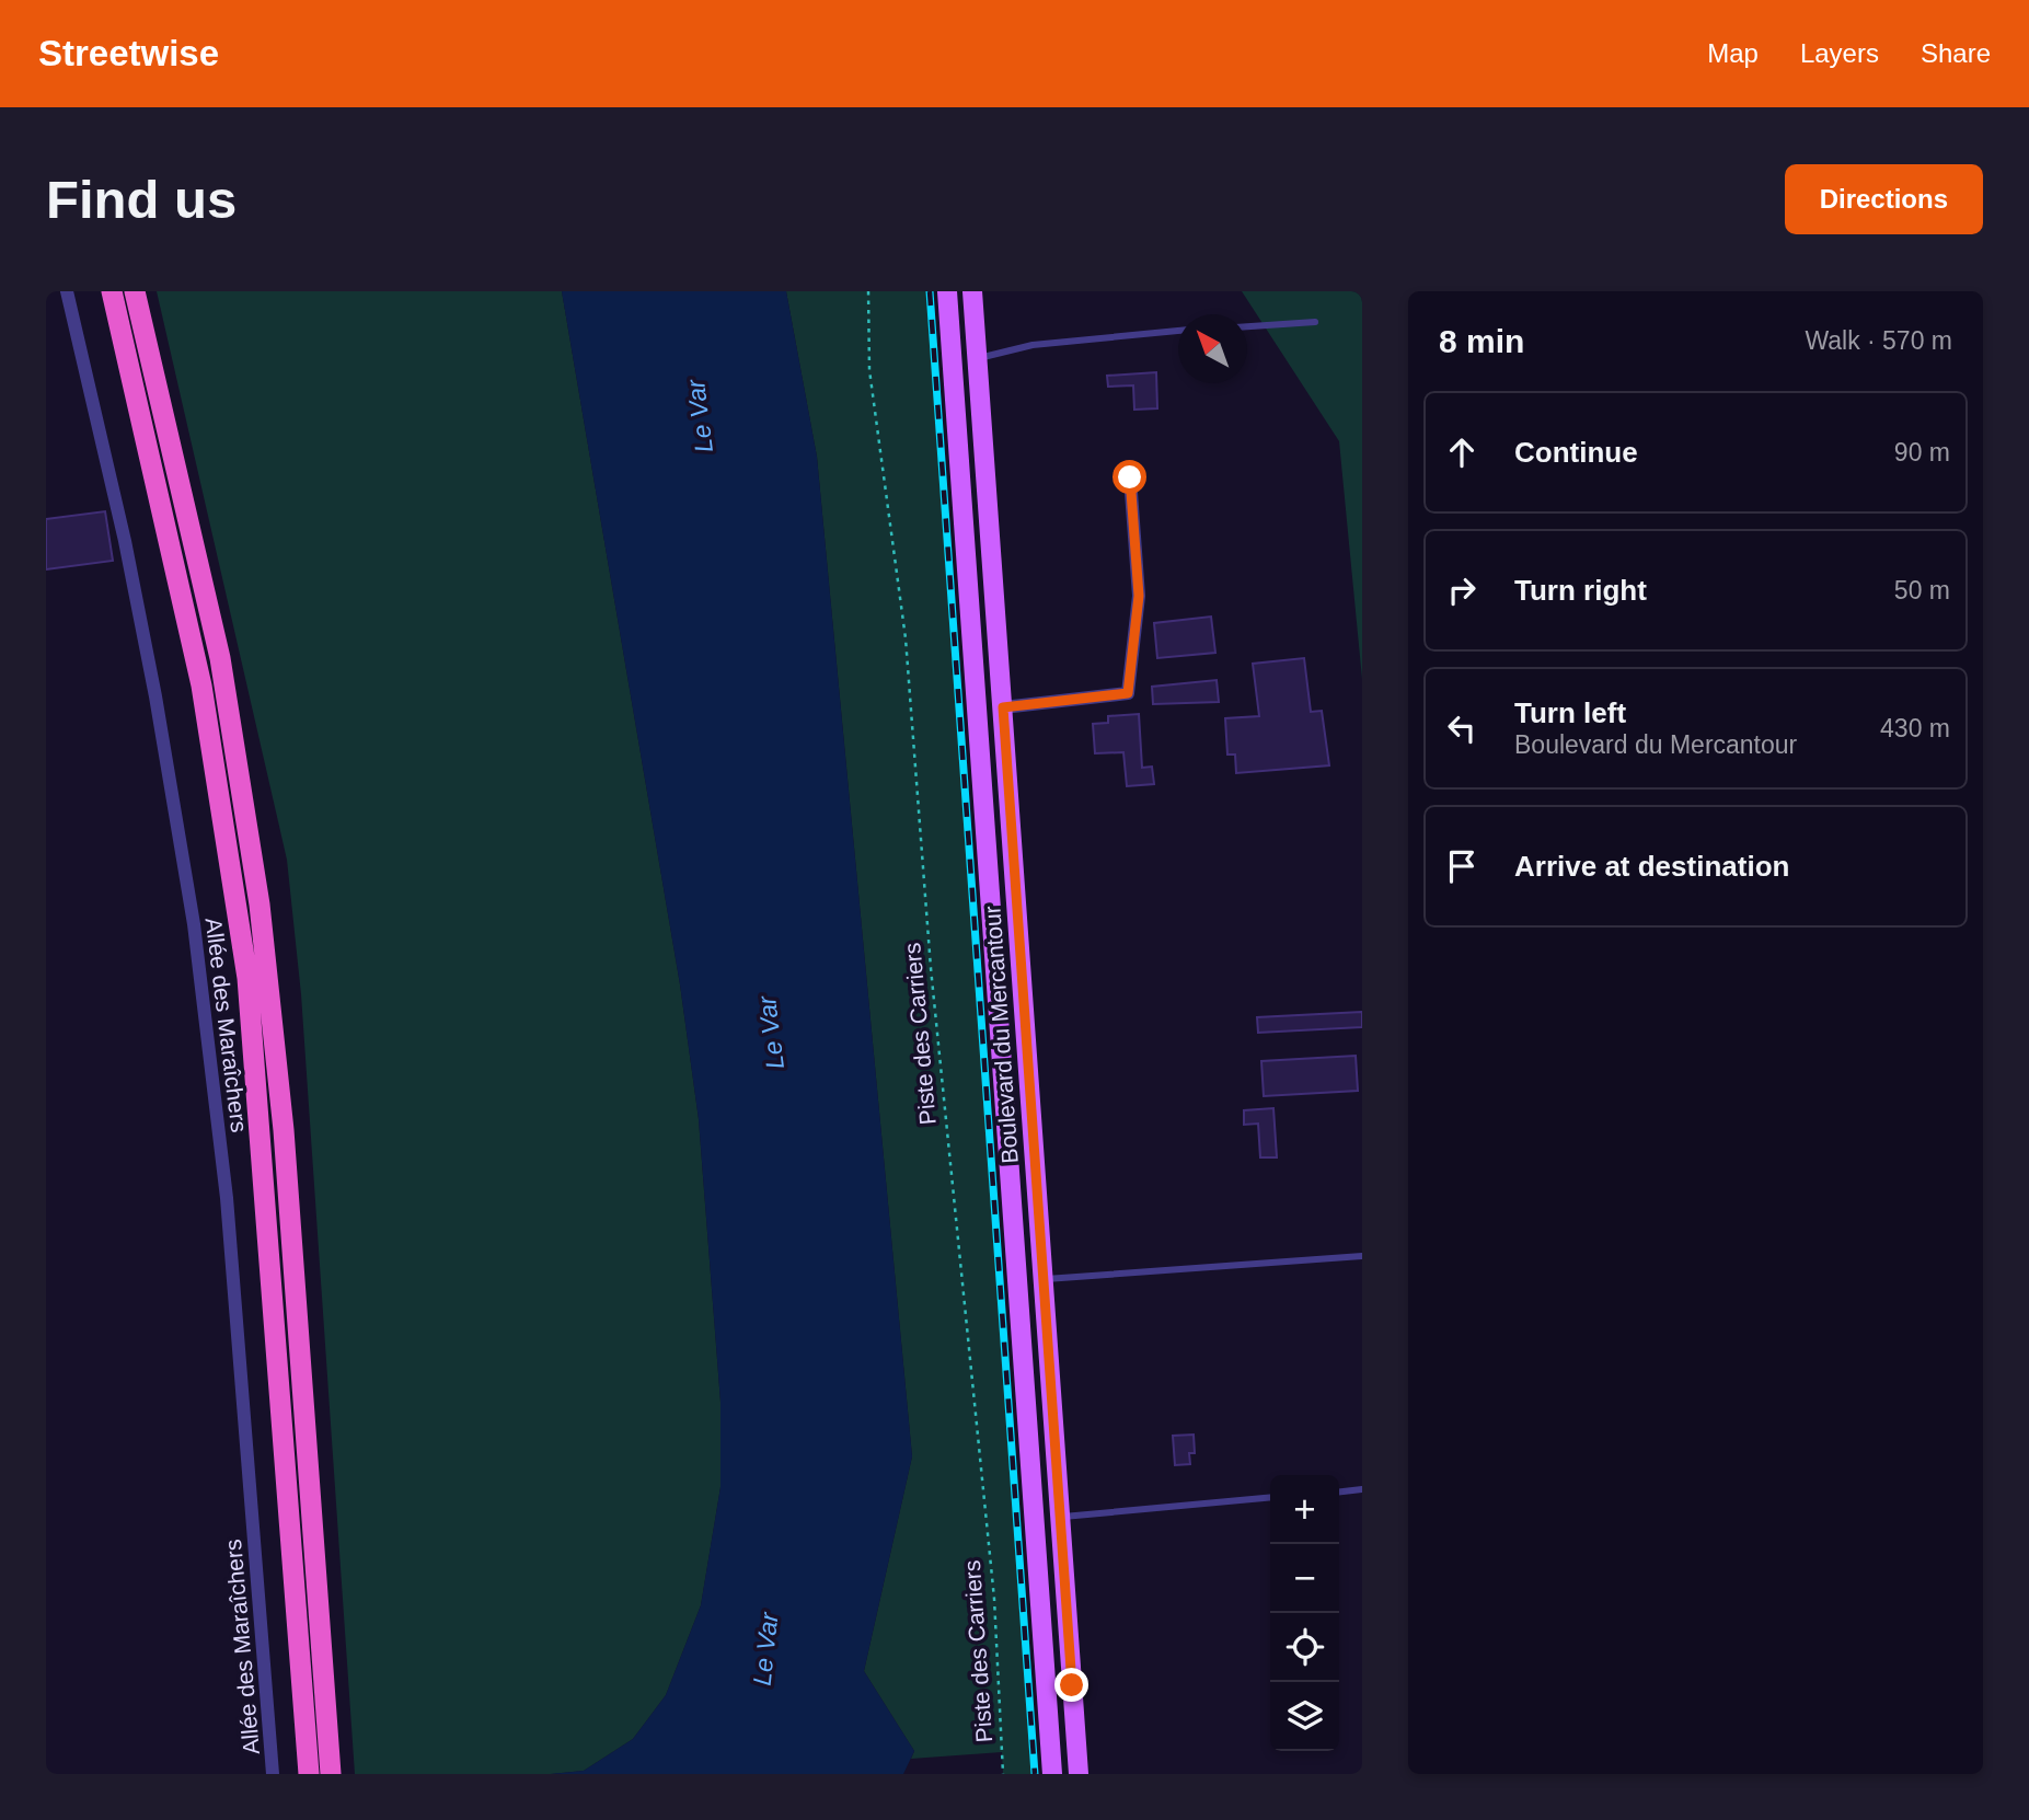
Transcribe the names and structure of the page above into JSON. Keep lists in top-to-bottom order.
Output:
{
  "streets": {
    "main road": ["Boulevard du Mercantour"],
    "street": ["Allée des Maraîchers"],
    "path": ["Piste des Carriers"]
  },
  "water": ["Le Var"],
  "north": "top left",
  "page": {
    "header": "Streetwise",
    "nav": ["Map", "Layers", "Share"],
    "buttons": "Directions",
    "title": "Find us",
    "heading": ["8 min", "Walk · 570 m"],
    "list": [
      ["Continue", "90 m"],
      ["Turn right", "50 m"],
      ["Turn left", "Boulevard du Mercantour", "430 m"],
      "Arrive at destination"
    ],
    "map_buttons": ["+", "−"]
  }
}
